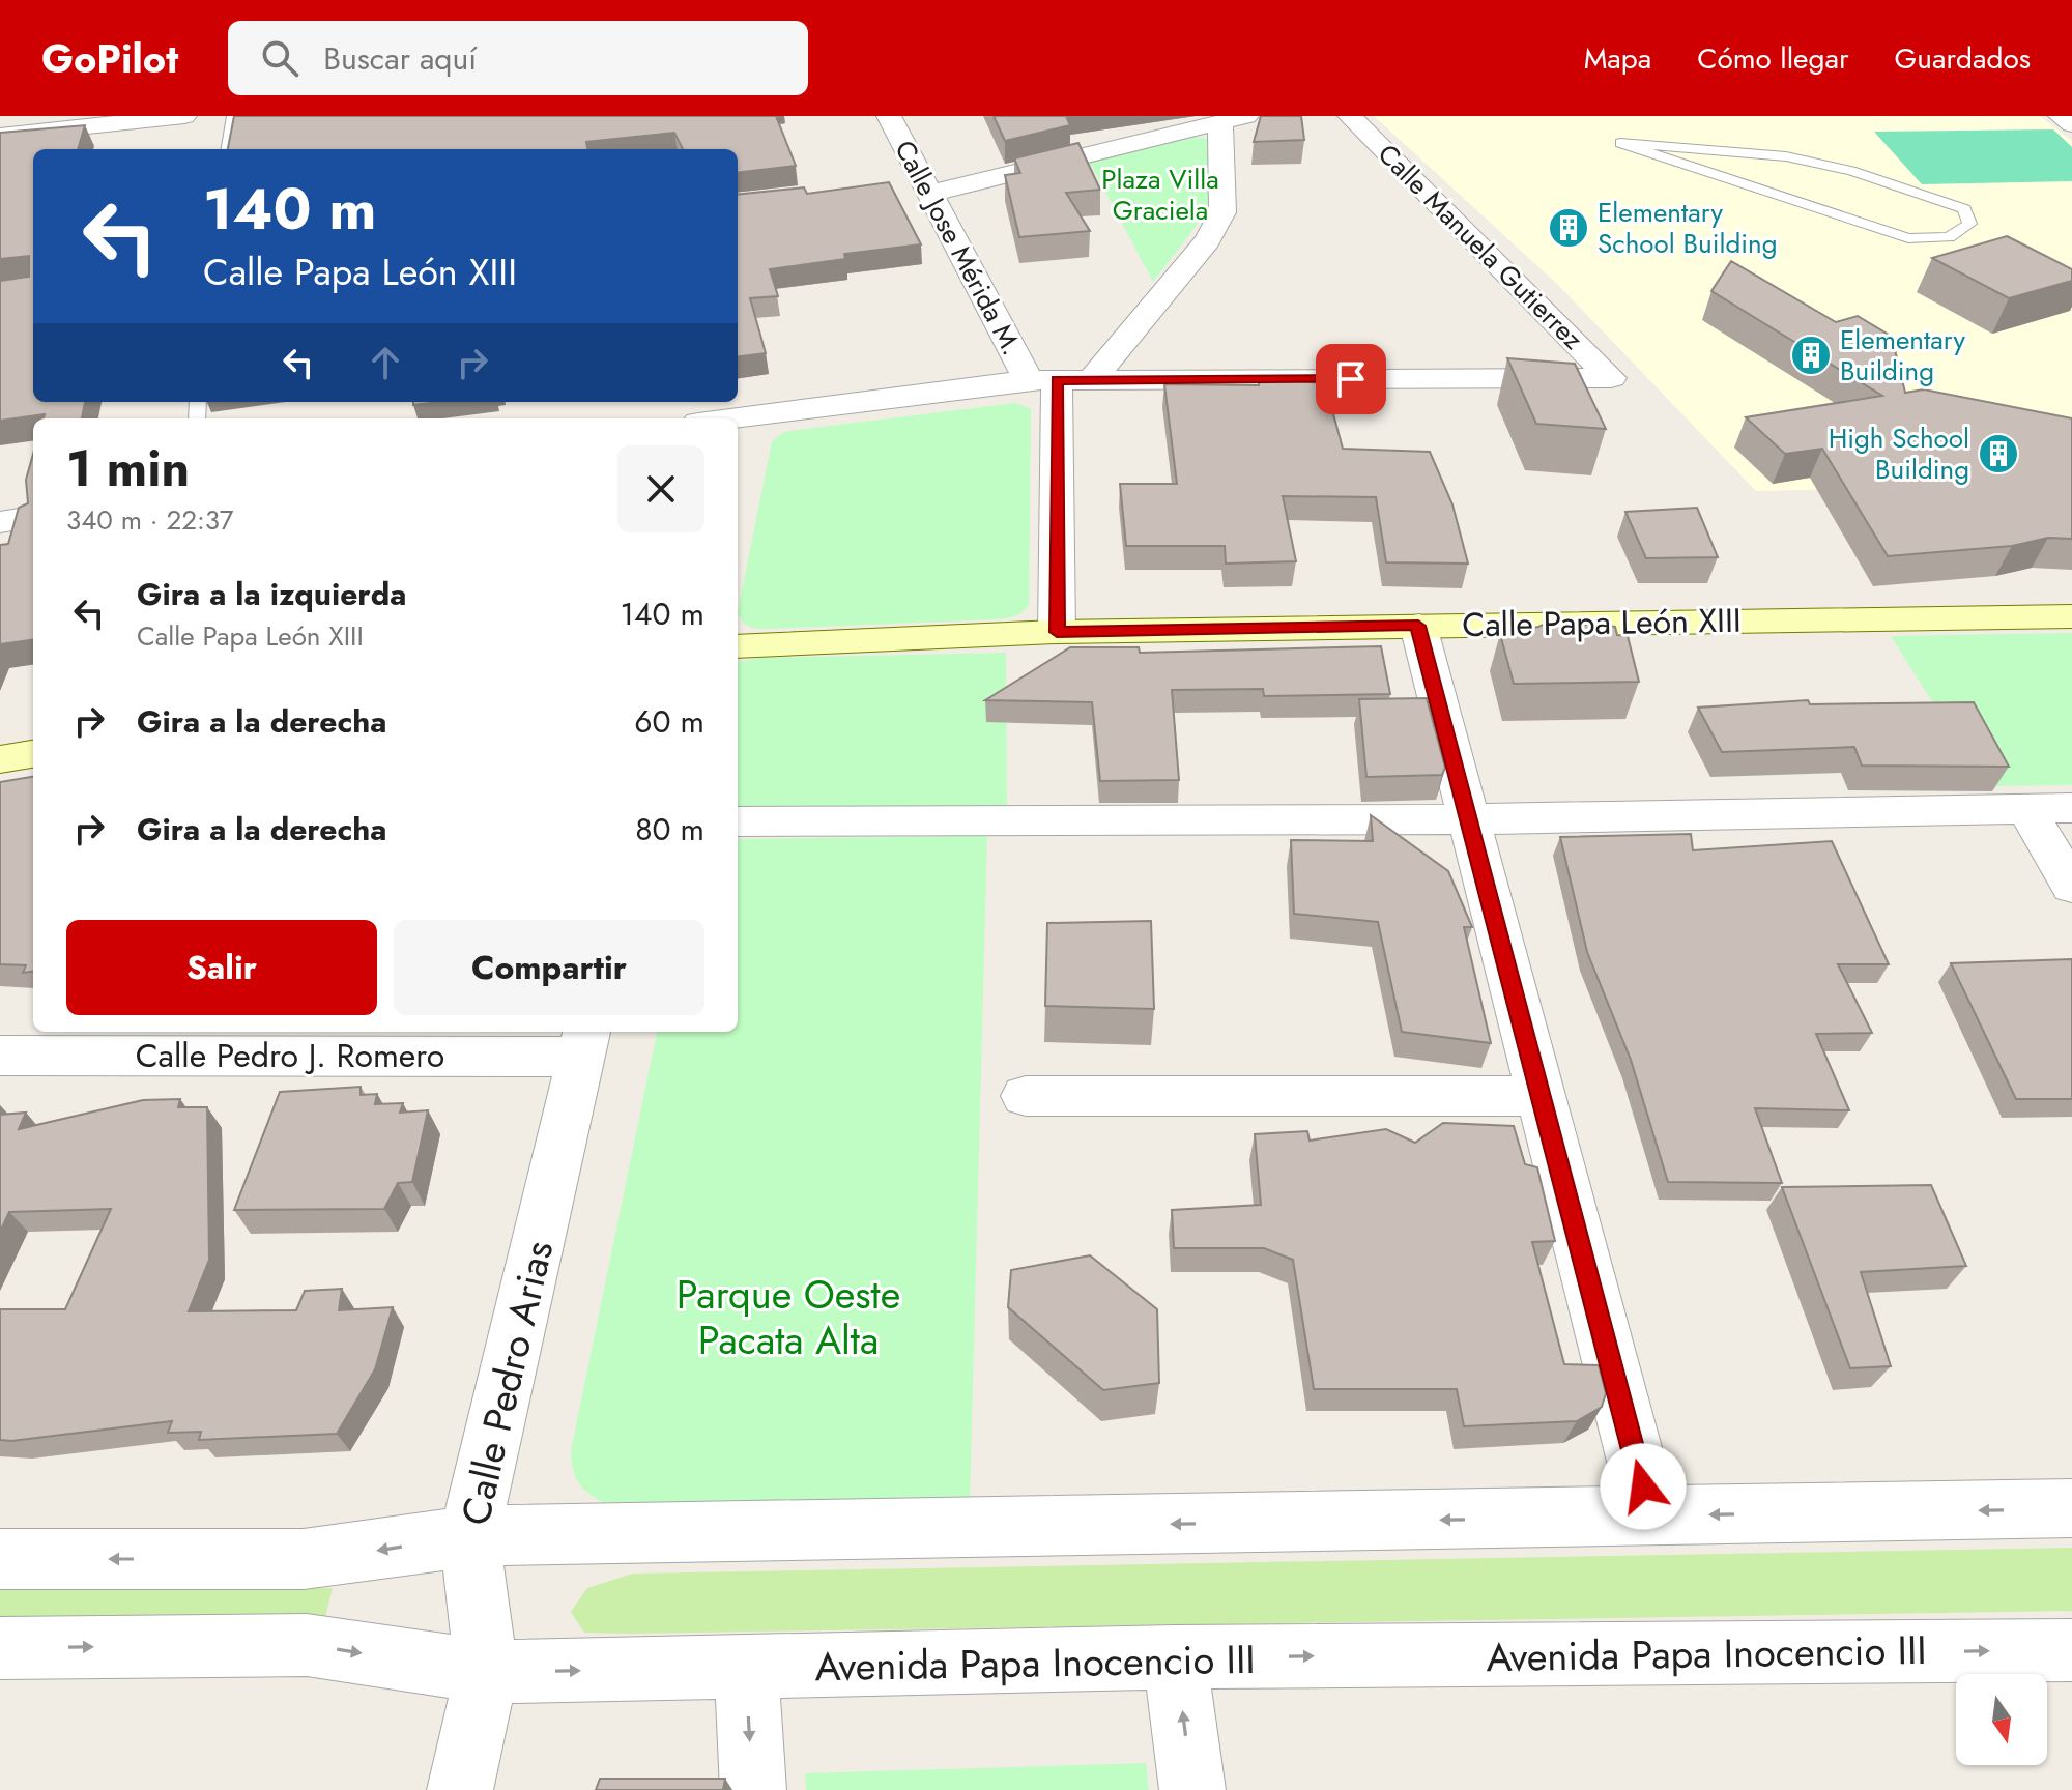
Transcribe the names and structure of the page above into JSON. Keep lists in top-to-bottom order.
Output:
{
  "streets": {
    "street": [
      "Calle Manuela Gutierrez",
      "Calle Jose Mérida M.",
      "Calle Papa León XIII",
      "Calle Pedro J. Romero",
      "Calle Pedro Arias",
      "Avenida Papa Inocencio III"
    ]
  },
  "crossings": [
    ["Calle Pedro J. Romero", "Calle Pedro Arias"],
    ["Calle Pedro Arias", "Avenida Papa Inocencio III"]
  ],
  "parks": ["Plaza Villa Graciela", "Parque Oeste Pacata Alta"],
  "places": {
    "building": ["Elementary School Building", "Elementary Building", "High School Building"]
  },
  "north": "bottom",
  "page": {
    "header": "GoPilot",
    "search": "Buscar aquí",
    "nav": ["Mapa", "Cómo llegar", "Guardados"],
    "turn": ["140 m", "Calle Papa León XIII"],
    "heading": ["1 min", "340 m · 22:37"],
    "list": [
      {
        "name": "Gira a la izquierda",
        "note": "Calle Papa León XIII",
        "value": "140 m"
      },
      {
        "name": "Gira a la derecha",
        "value": "60 m"
      },
      {
        "name": "Gira a la derecha",
        "value": "80 m"
      }
    ],
    "buttons": ["Salir", "Compartir"]
  }
}
